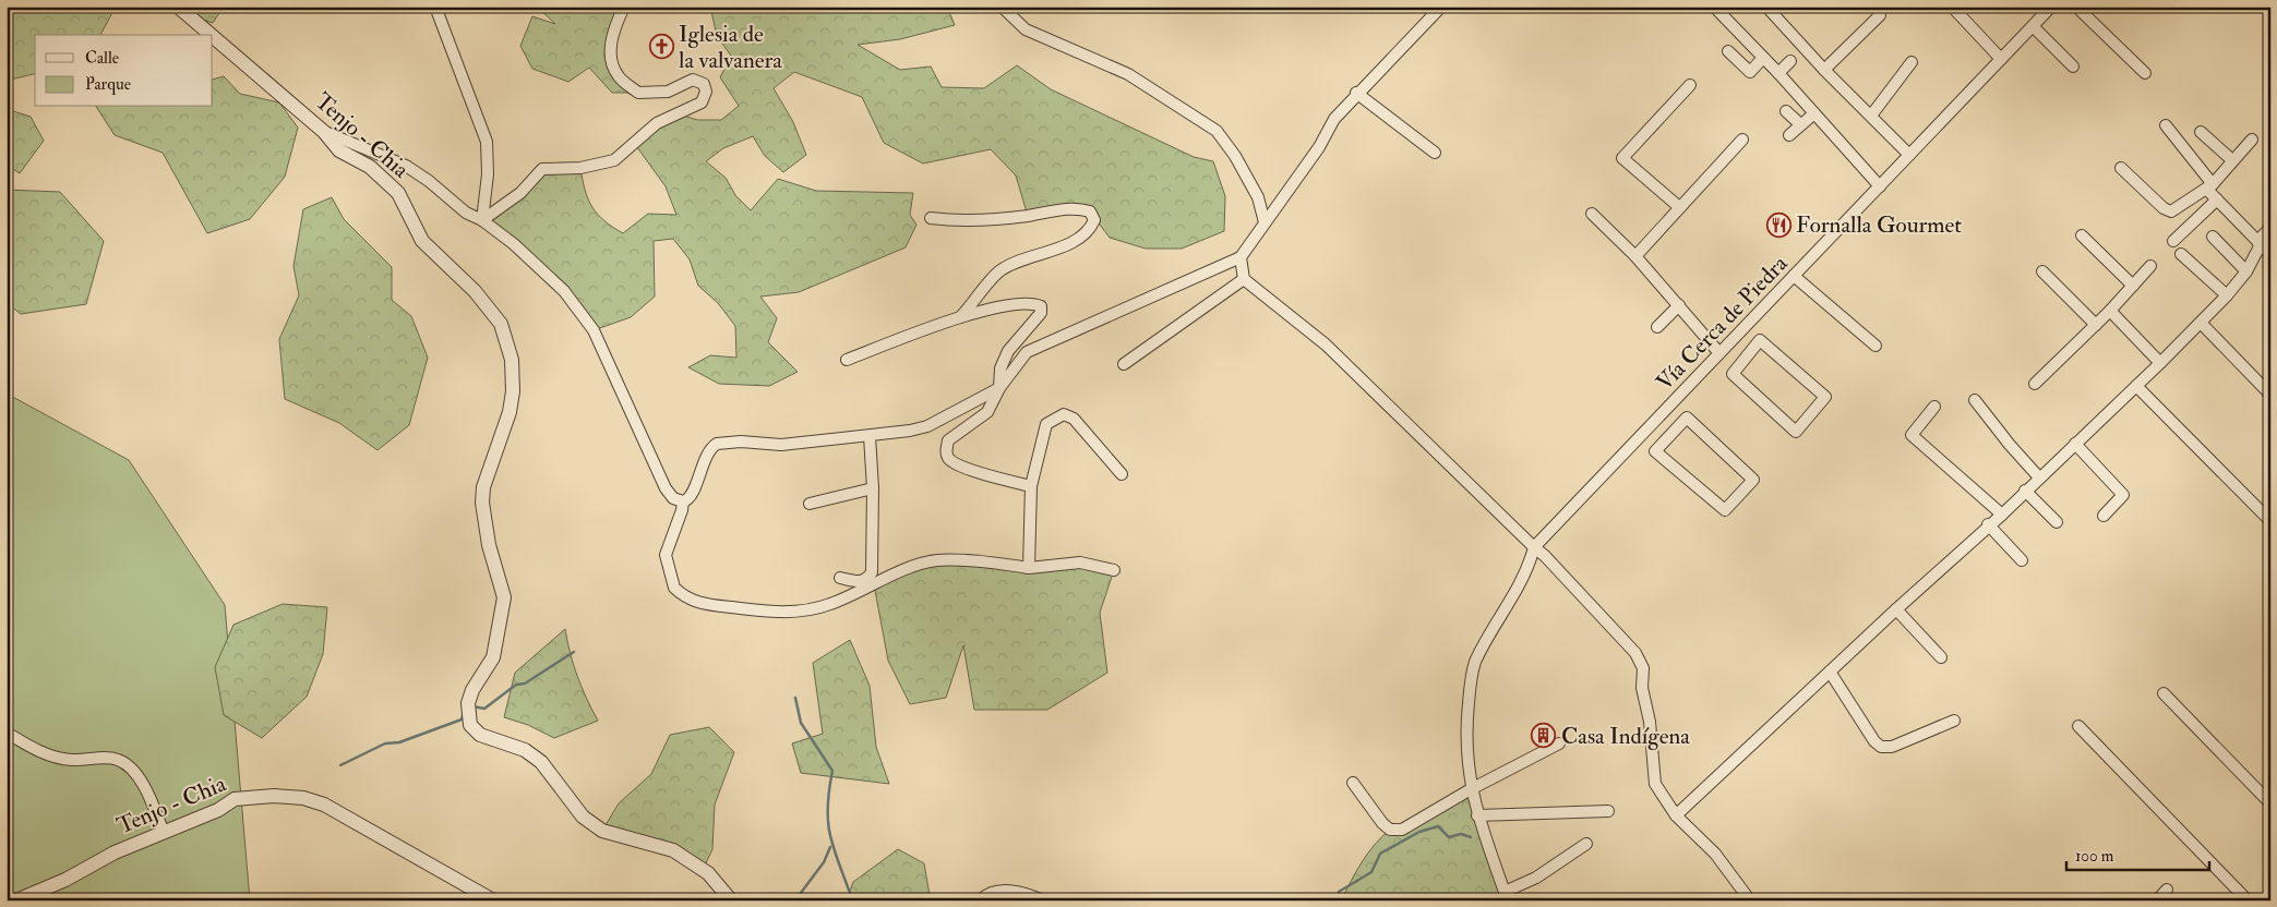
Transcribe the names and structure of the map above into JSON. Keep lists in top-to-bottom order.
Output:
{
  "streets": {
    "street": ["Tenjo - Chia", "Vía Cerca de Piedra"]
  },
  "places": {
    "church": ["Iglesia de la valvanera"],
    "restaurant": ["Fornalla Gourmet"],
    "building": ["Casa Indígena"]
  },
  "legend": ["Calle", "Parque"],
  "scale_bar": "100 m"
}
